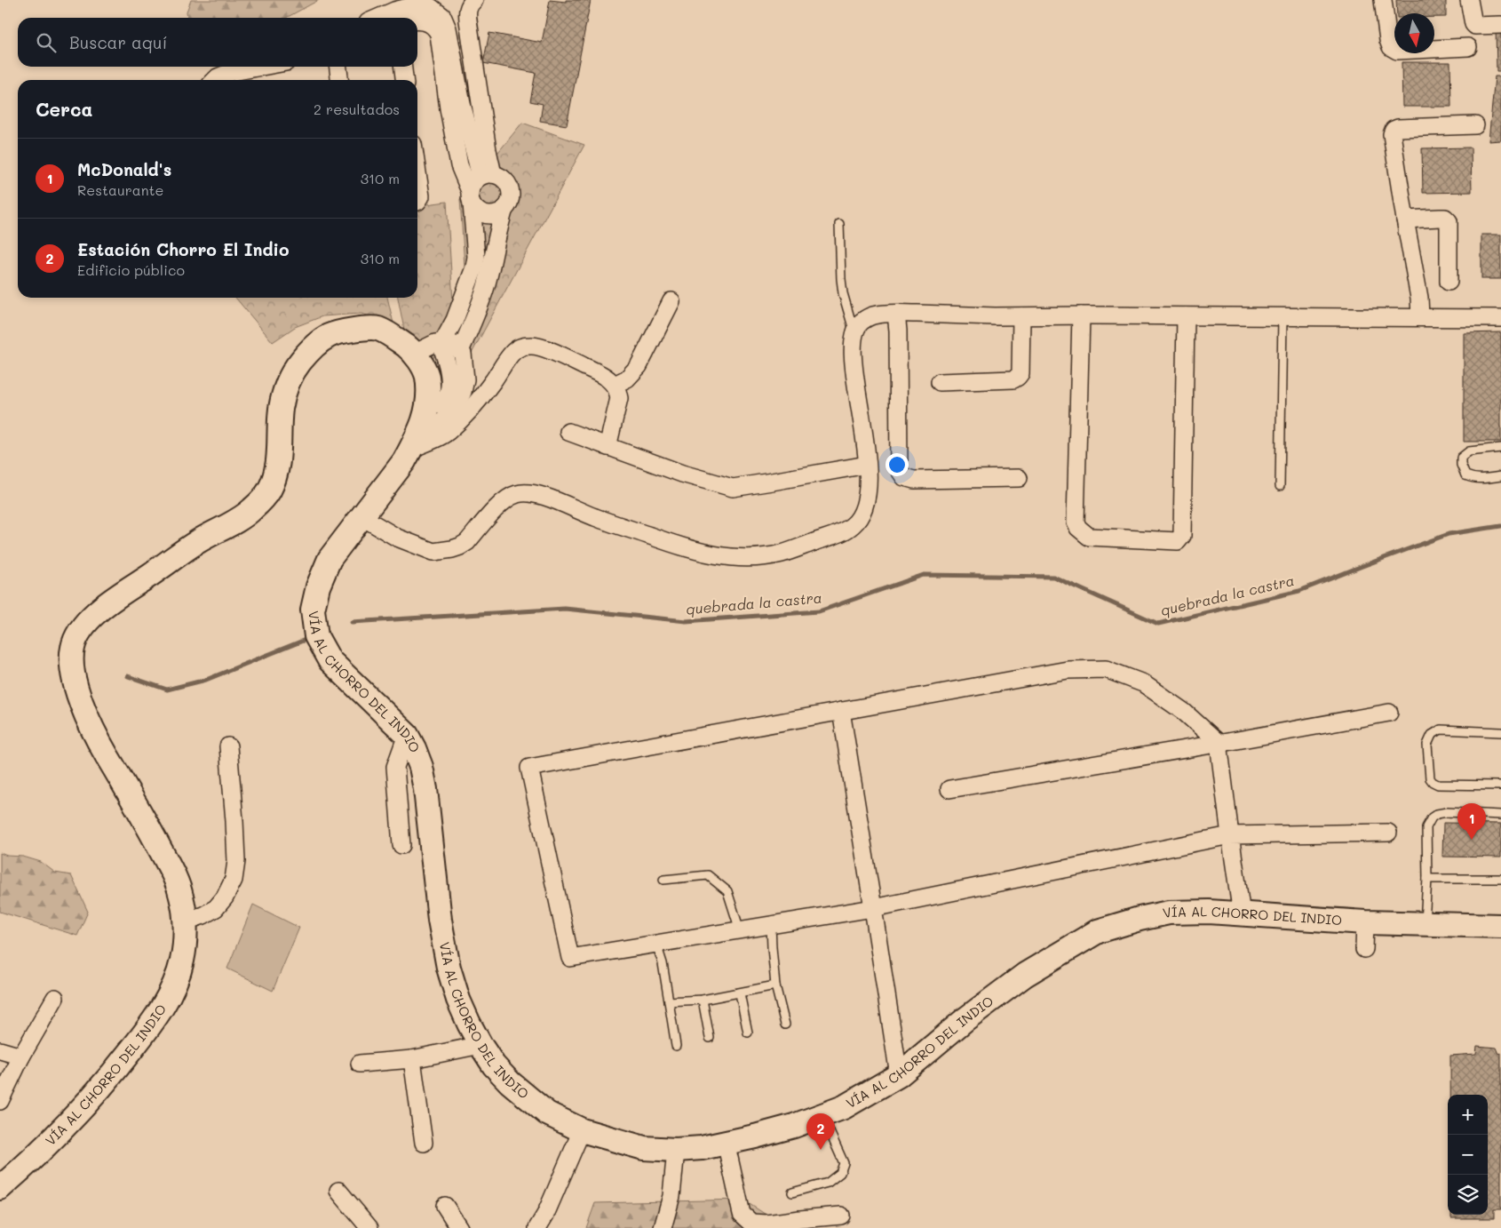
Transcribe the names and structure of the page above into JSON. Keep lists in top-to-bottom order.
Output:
{
  "streets": {
    "street": ["VÍA AL CHORRO DEL INDIO"]
  },
  "water": ["quebrada la castra"],
  "north": "bottom",
  "page": {
    "search": "Buscar aquí",
    "heading": ["Cerca", "2 resultados"],
    "list": [
      {
        "mark": "1",
        "name": "McDonald's",
        "note": "Restaurante",
        "value": "310 m"
      },
      {
        "mark": "2",
        "name": "Estación Chorro El Indio",
        "note": "Edificio público",
        "value": "310 m"
      }
    ],
    "pins": ["1", "2"],
    "map_buttons": ["+", "−"]
  }
}
